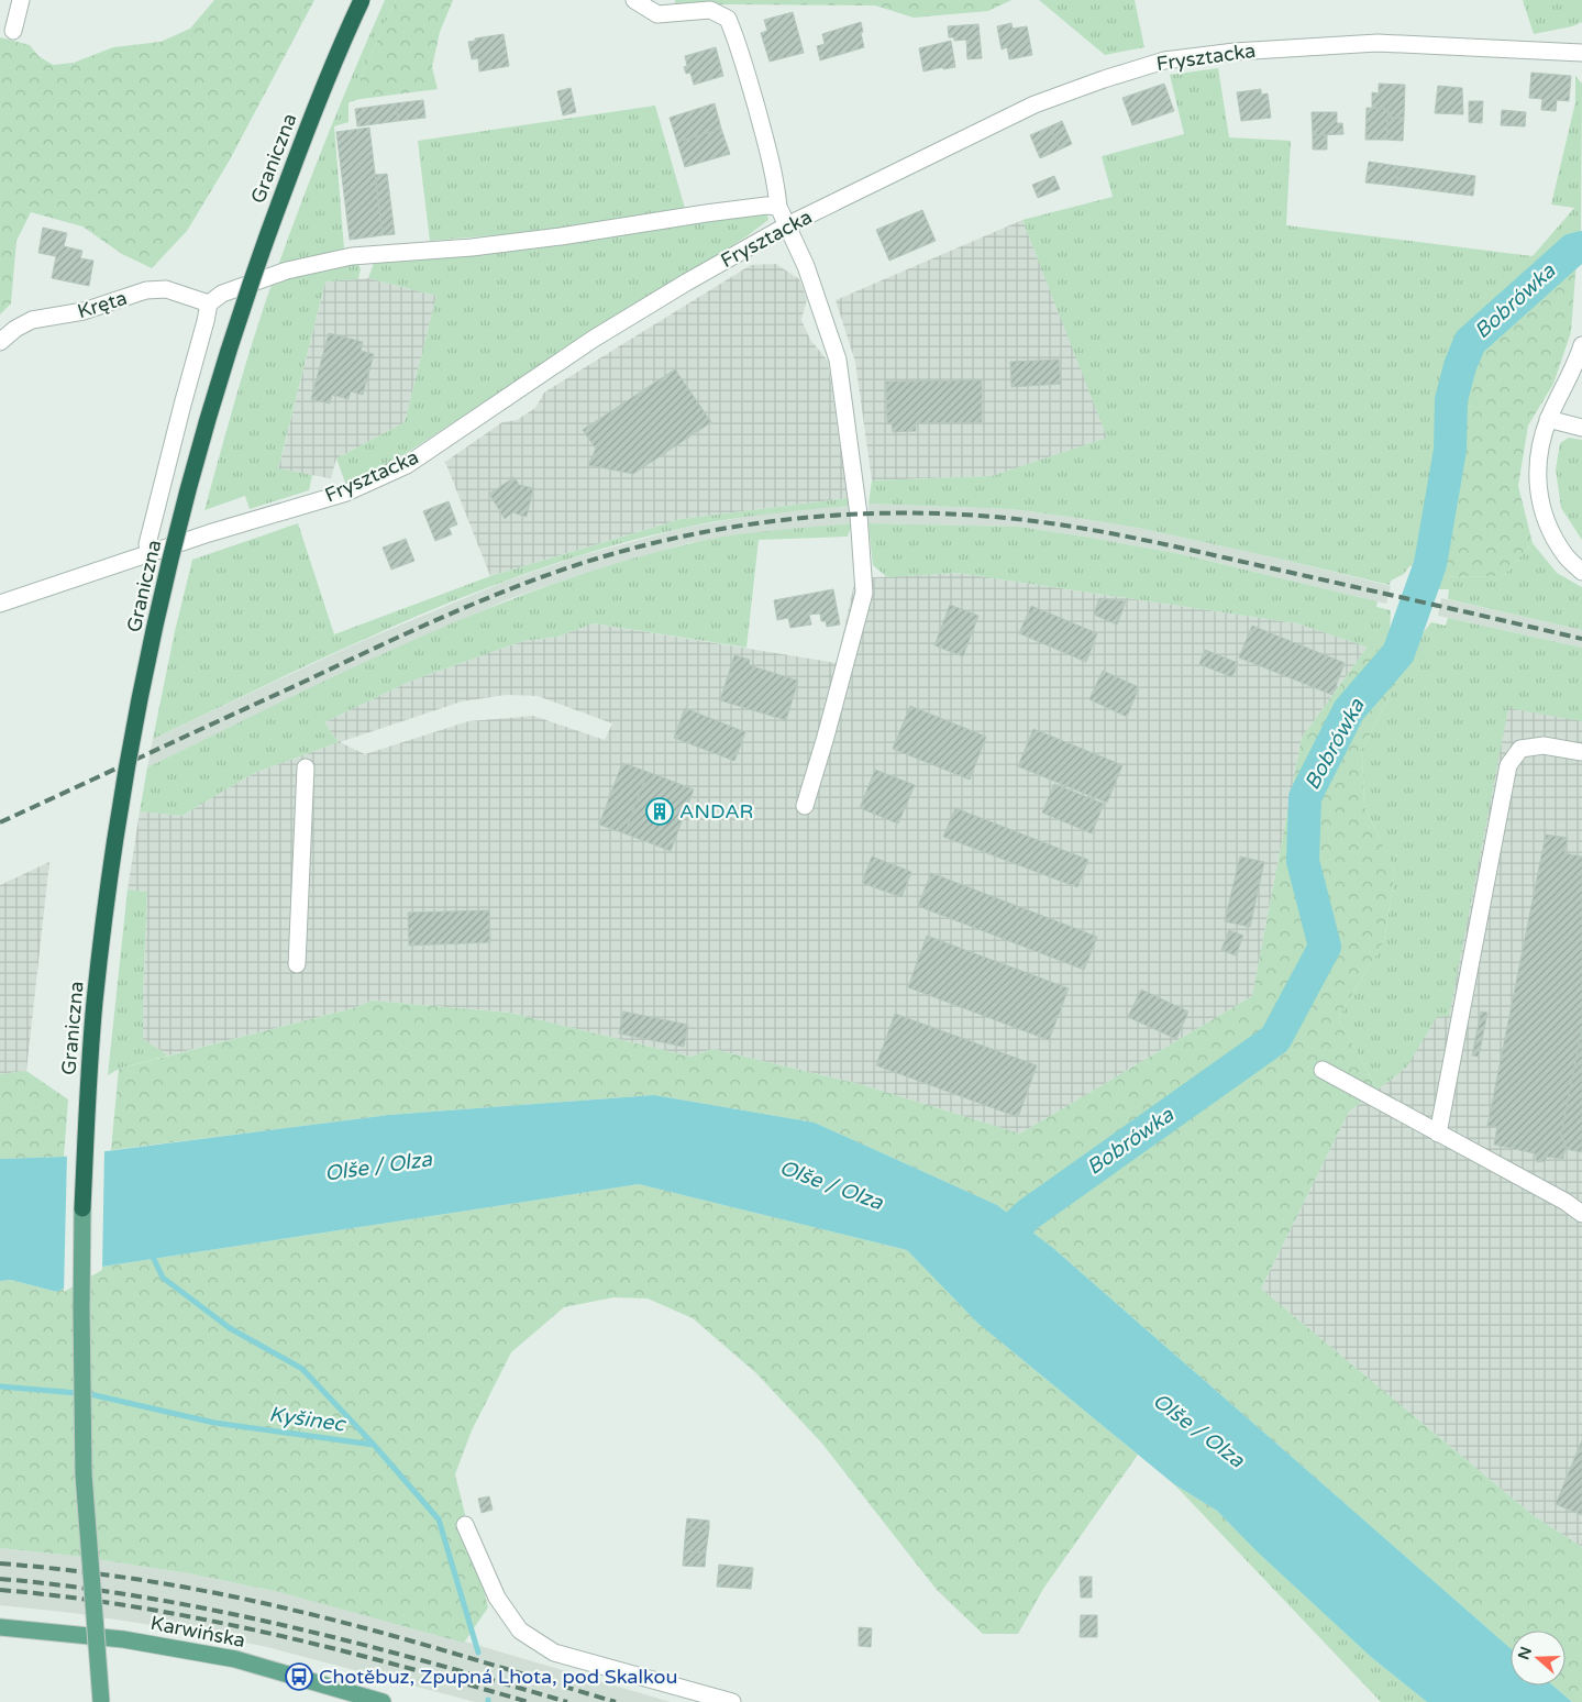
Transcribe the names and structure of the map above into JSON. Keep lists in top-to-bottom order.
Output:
{
  "streets": {
    "highway": ["Graniczna"],
    "main road": ["Karwińska"],
    "street": ["Frysztacka", "Kręta"]
  },
  "water": ["Bobrówka", "Olše / Olza", "Kyšinec"],
  "places": {
    "building": ["ANDAR"],
    "bus stop": ["Chotěbuz, Zpupná Lhota, pod Skalkou"]
  },
  "north": "left"
}
